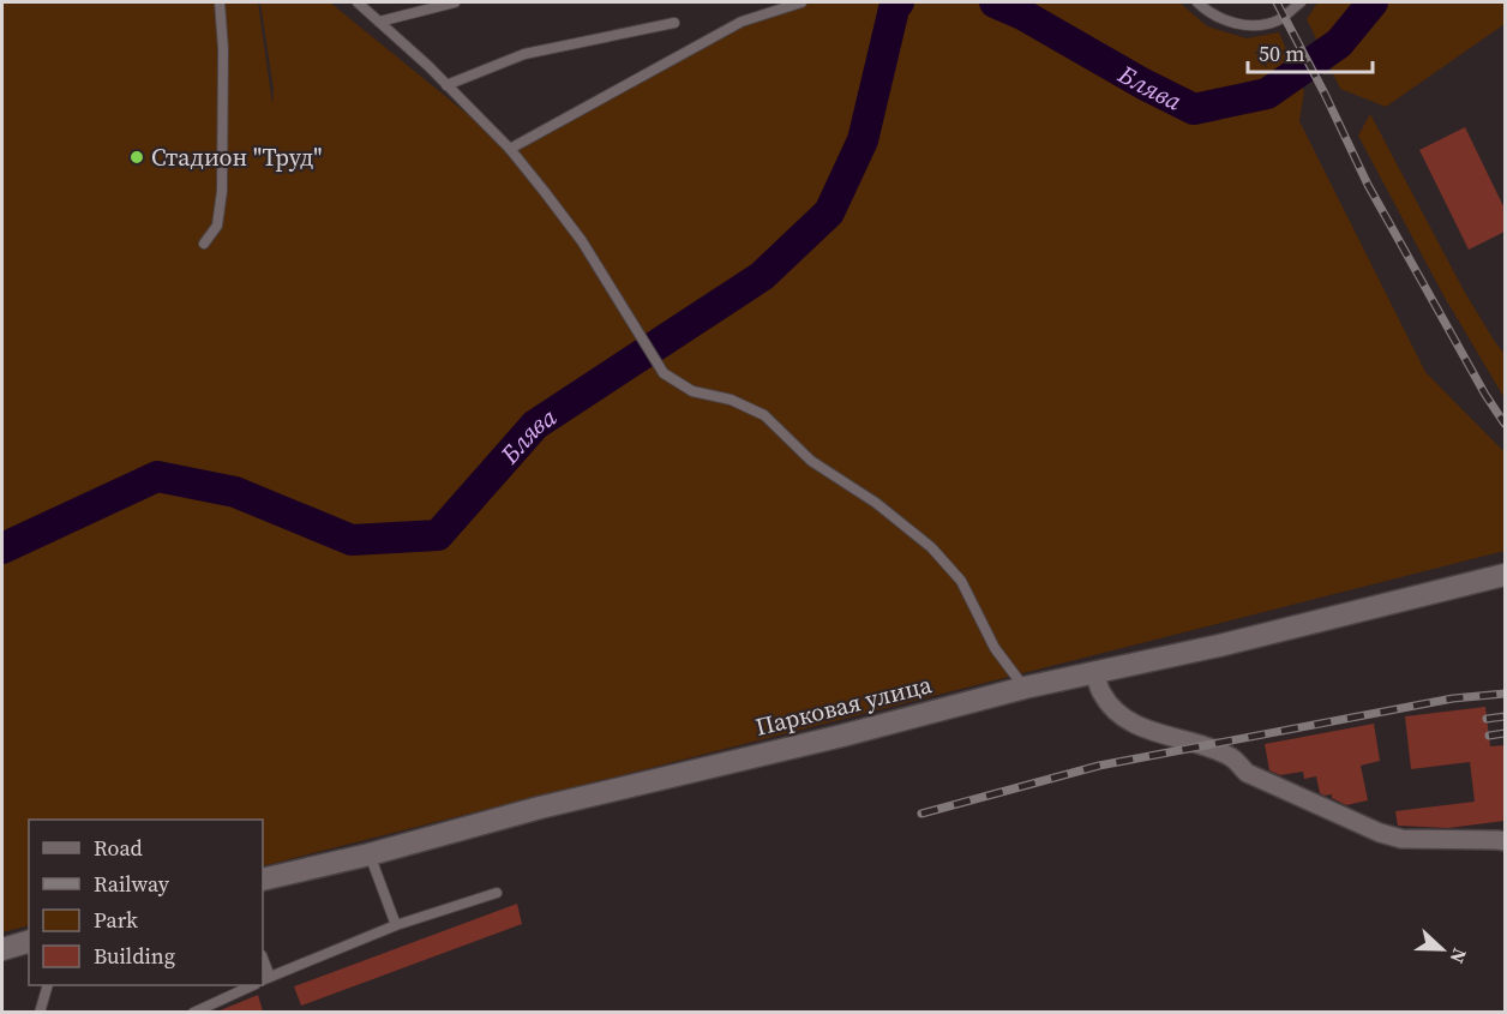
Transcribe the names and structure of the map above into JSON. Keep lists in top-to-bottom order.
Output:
{
  "streets": {
    "street": ["Парковая улица"]
  },
  "water": ["Блява"],
  "places": ["Стадион \"Труд\""],
  "legend": [
    "Road",
    "Railway",
    "Park",
    "Building"
  ],
  "scale_bar": "50 m",
  "north": "right"
}
